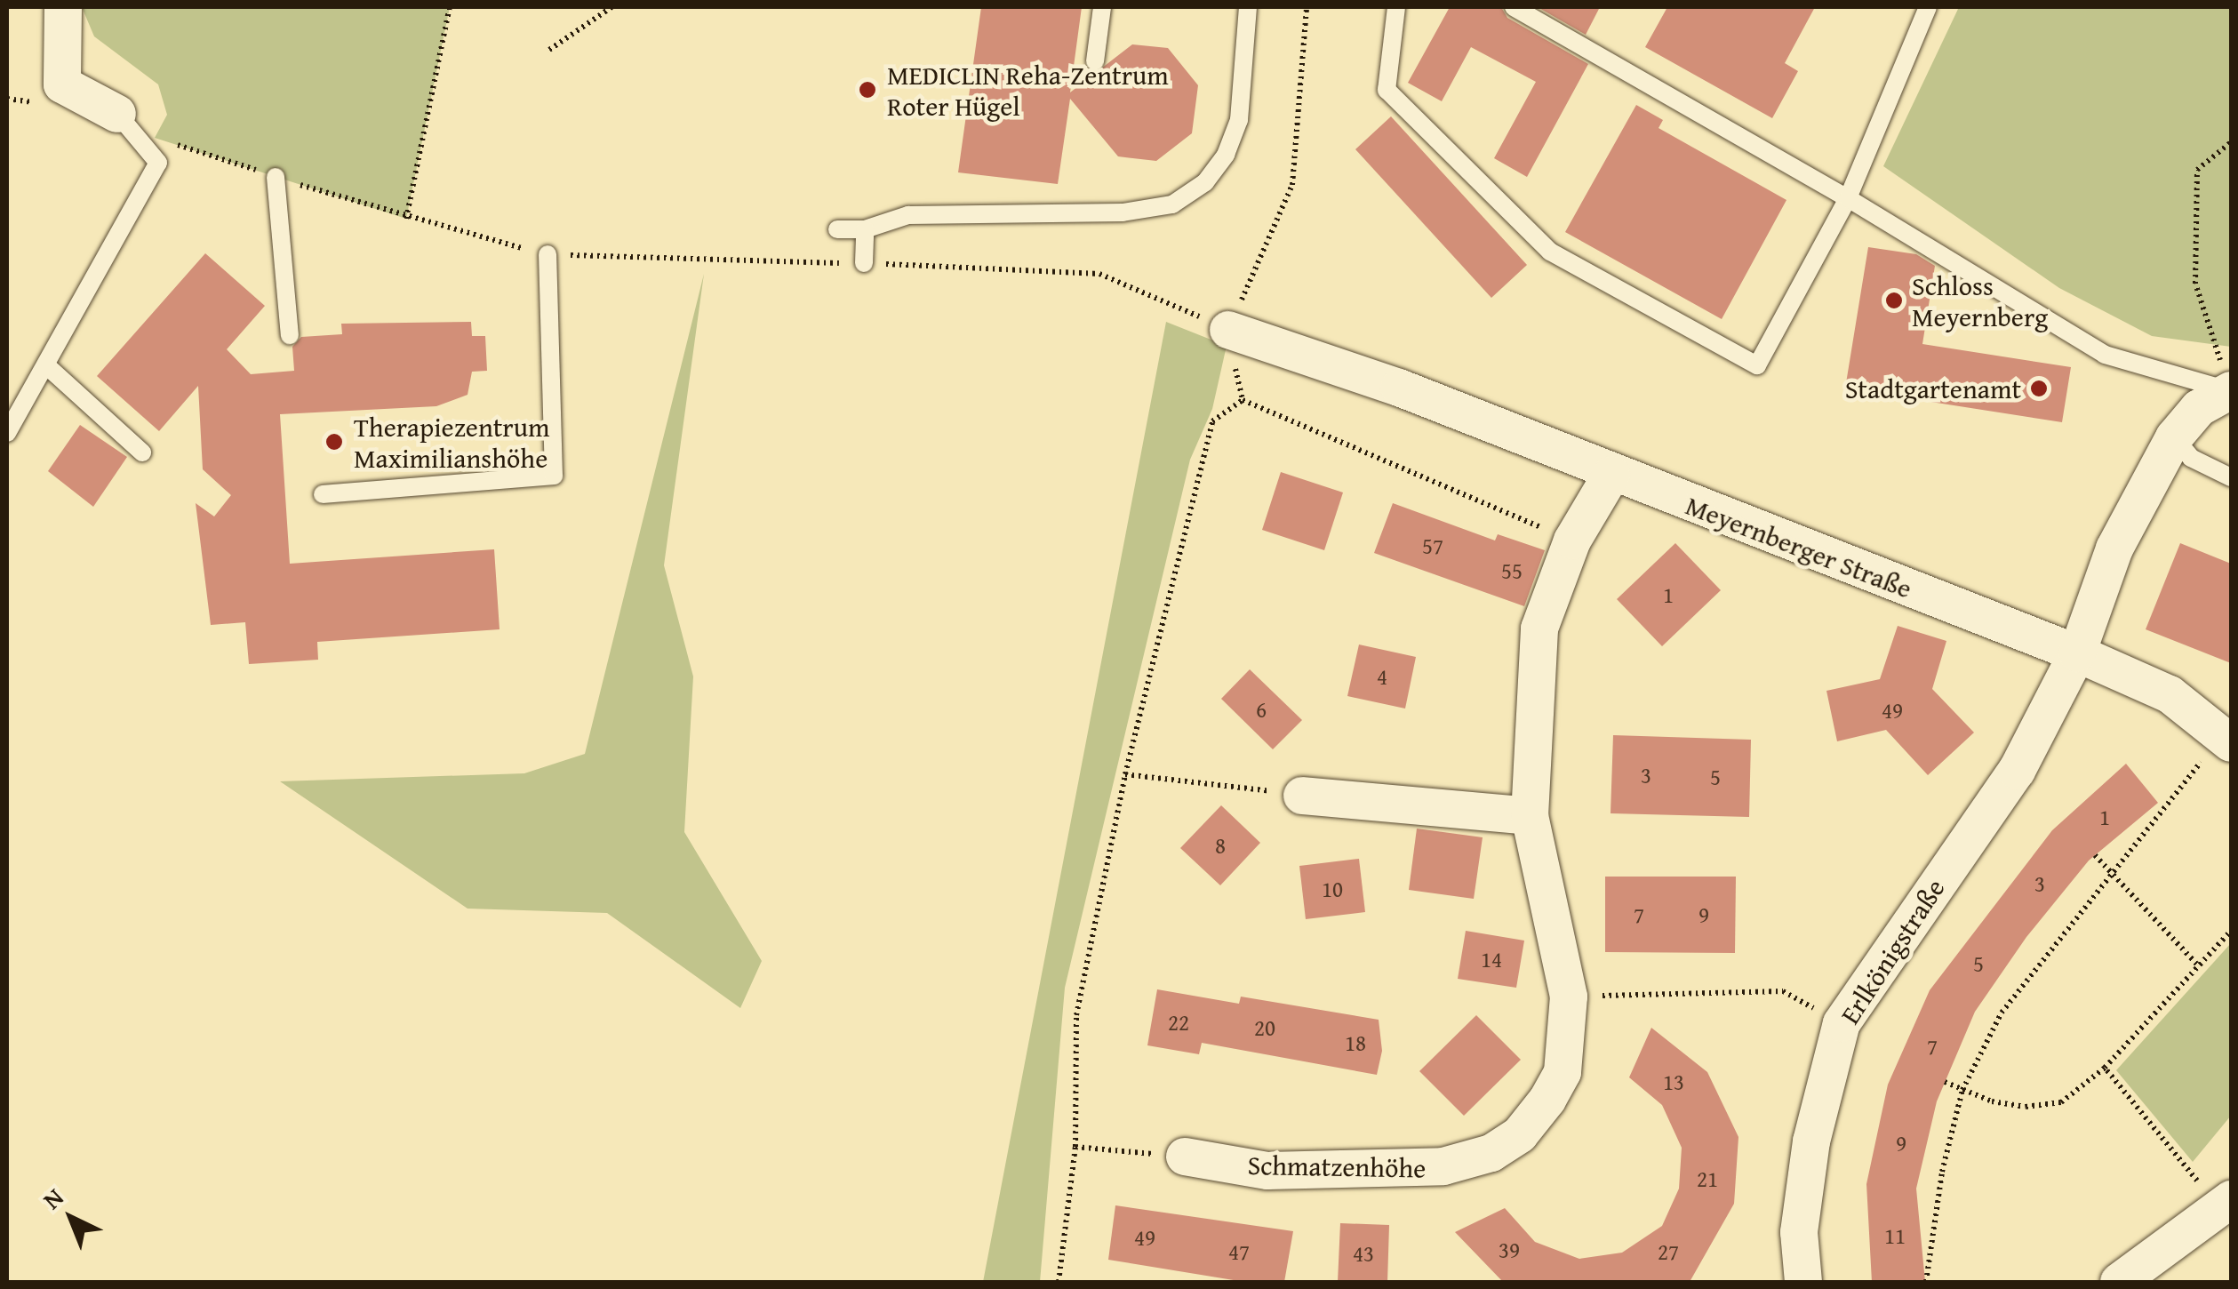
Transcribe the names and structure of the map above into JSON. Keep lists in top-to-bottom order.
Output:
{
  "streets": {
    "street": ["Meyernberger Straße", "Erlkönigstraße", "Schmatzenhöhe"]
  },
  "crossings": [
    ["Meyernberger Straße", "Erlkönigstraße"],
    ["Meyernberger Straße", "Schmatzenhöhe"]
  ],
  "places": [
    "MEDICLIN Reha-Zentrum Roter Hügel",
    "Schloss Meyernberg",
    "Stadtgartenamt",
    "Therapiezentrum Maximilianshöhe"
  ],
  "house_numbers": [
    "57",
    "55",
    "1",
    "4",
    "6",
    "49",
    "3",
    "5",
    "1",
    "8",
    "3",
    "10",
    "7",
    "9",
    "14",
    "5",
    "22",
    "20",
    "18",
    "7",
    "13",
    "9",
    "21",
    "11",
    "49",
    "39",
    "47",
    "27",
    "43"
  ],
  "north": "top left"
}
